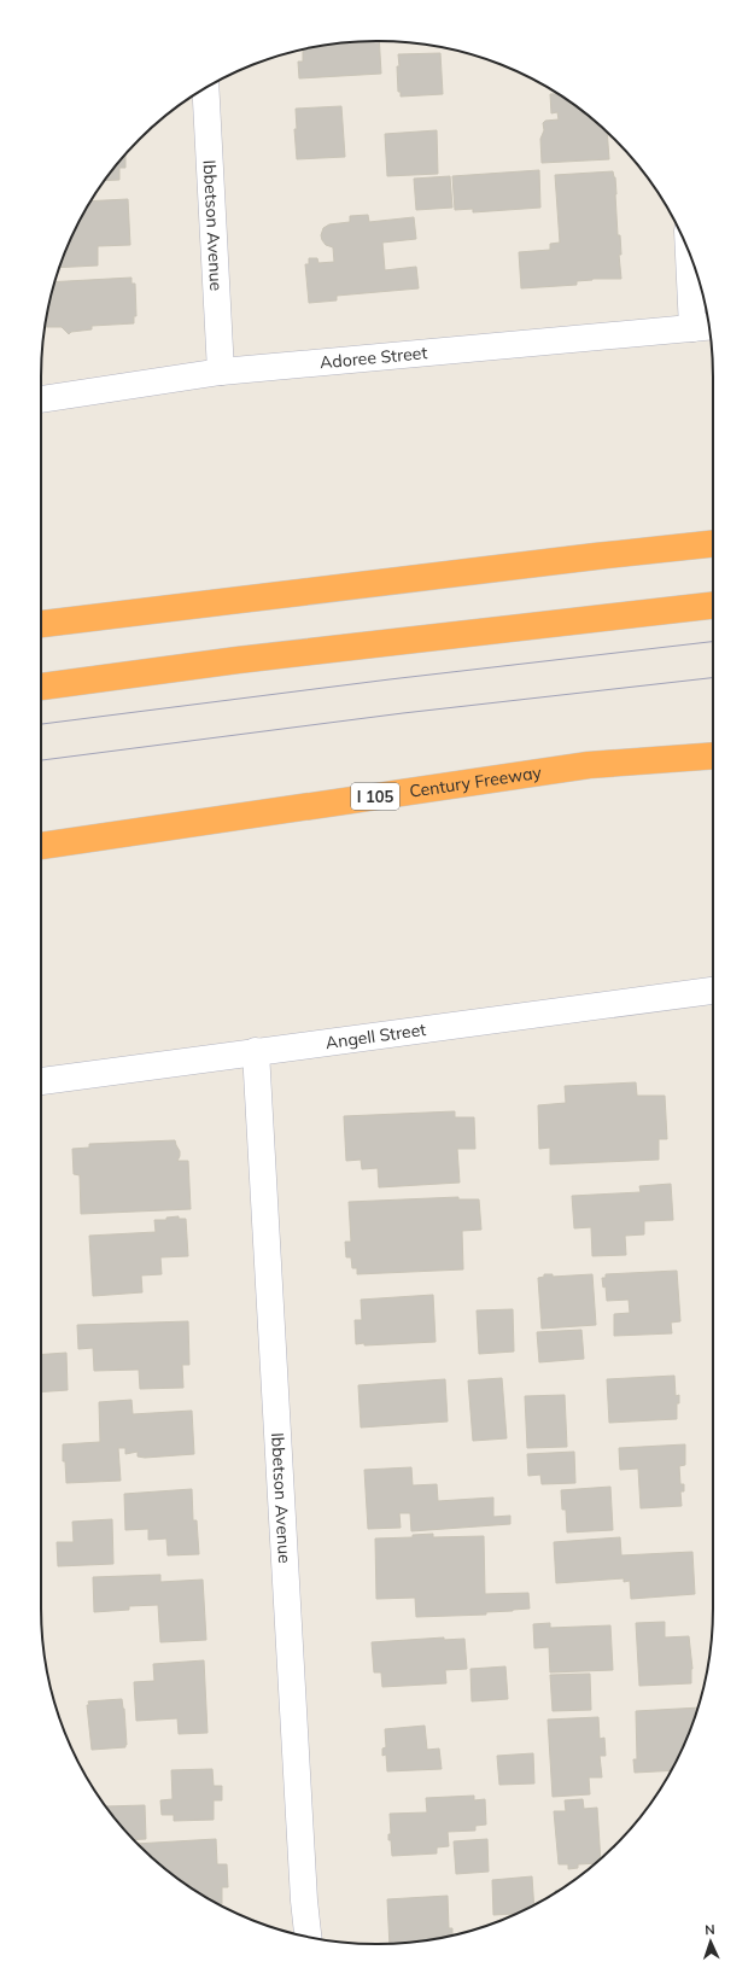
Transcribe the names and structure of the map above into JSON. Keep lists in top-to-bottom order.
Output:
{
  "streets": {
    "highway": ["Century Freeway", "I 105"],
    "street": ["Ibbetson Avenue", "Adoree Street", "Angell Street"]
  },
  "crossings": [
    ["Ibbetson Avenue", "Adoree Street"],
    ["Ibbetson Avenue", "Angell Street"]
  ],
  "north": "top"
}
